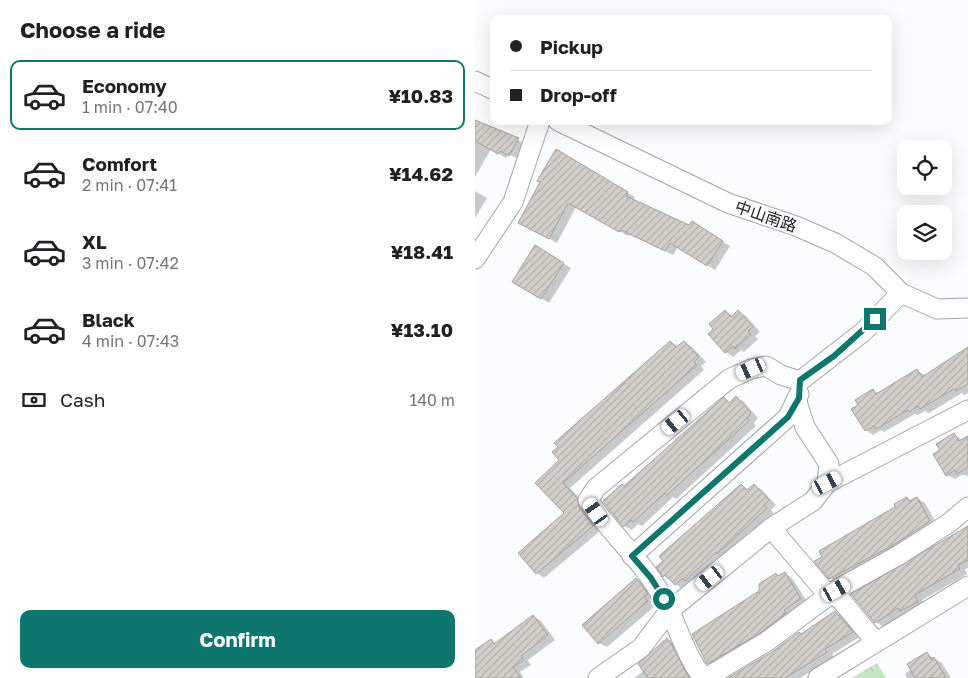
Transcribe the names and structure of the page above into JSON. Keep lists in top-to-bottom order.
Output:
{
  "streets": {
    "street": ["中山南路"]
  },
  "page": {
    "heading": "Choose a ride",
    "banner": ["Pickup", "Drop-off"],
    "list": [
      {
        "name": "Economy",
        "note": "1 min · 07:40",
        "value": "¥10.83"
      },
      {
        "name": "Comfort",
        "note": "2 min · 07:41",
        "value": "¥14.62"
      },
      {
        "name": "XL",
        "note": "3 min · 07:42",
        "value": "¥18.41"
      },
      {
        "name": "Black",
        "note": "4 min · 07:43",
        "value": "¥13.10"
      }
    ],
    "pay": ["Cash", "140 m"],
    "buttons": "Confirm"
  }
}
